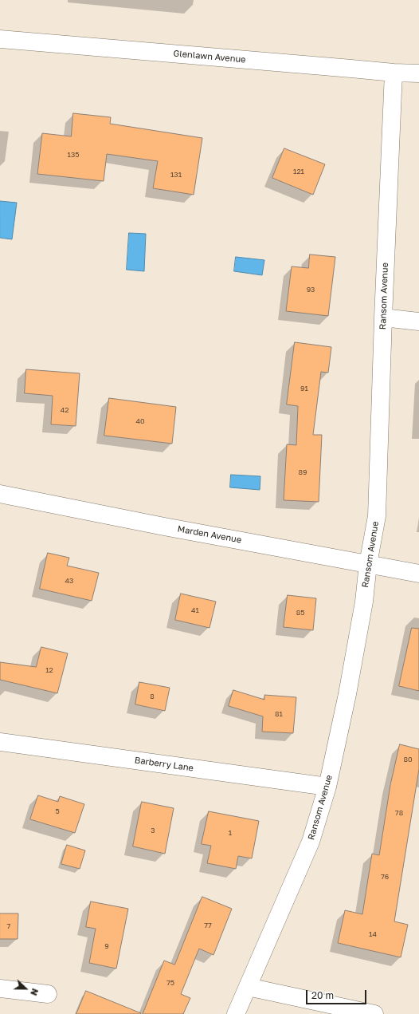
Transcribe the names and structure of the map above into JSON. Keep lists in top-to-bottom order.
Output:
{
  "streets": {
    "street": [
      "Glenlawn Avenue",
      "Ransom Avenue",
      "Marden Avenue",
      "Barberry Lane"
    ]
  },
  "crossings": [
    ["Glenlawn Avenue", "Ransom Avenue"],
    ["Ransom Avenue", "Marden Avenue"],
    ["Ransom Avenue", "Barberry Lane"]
  ],
  "house_numbers": [
    "135",
    "121",
    "131",
    "93",
    "91",
    "42",
    "40",
    "89",
    "43",
    "41",
    "85",
    "12",
    "8",
    "81",
    "80",
    "5",
    "78",
    "3",
    "1",
    "76",
    "77",
    "7",
    "14",
    "9",
    "75"
  ],
  "scale_bar": "20 m",
  "north": "right"
}
